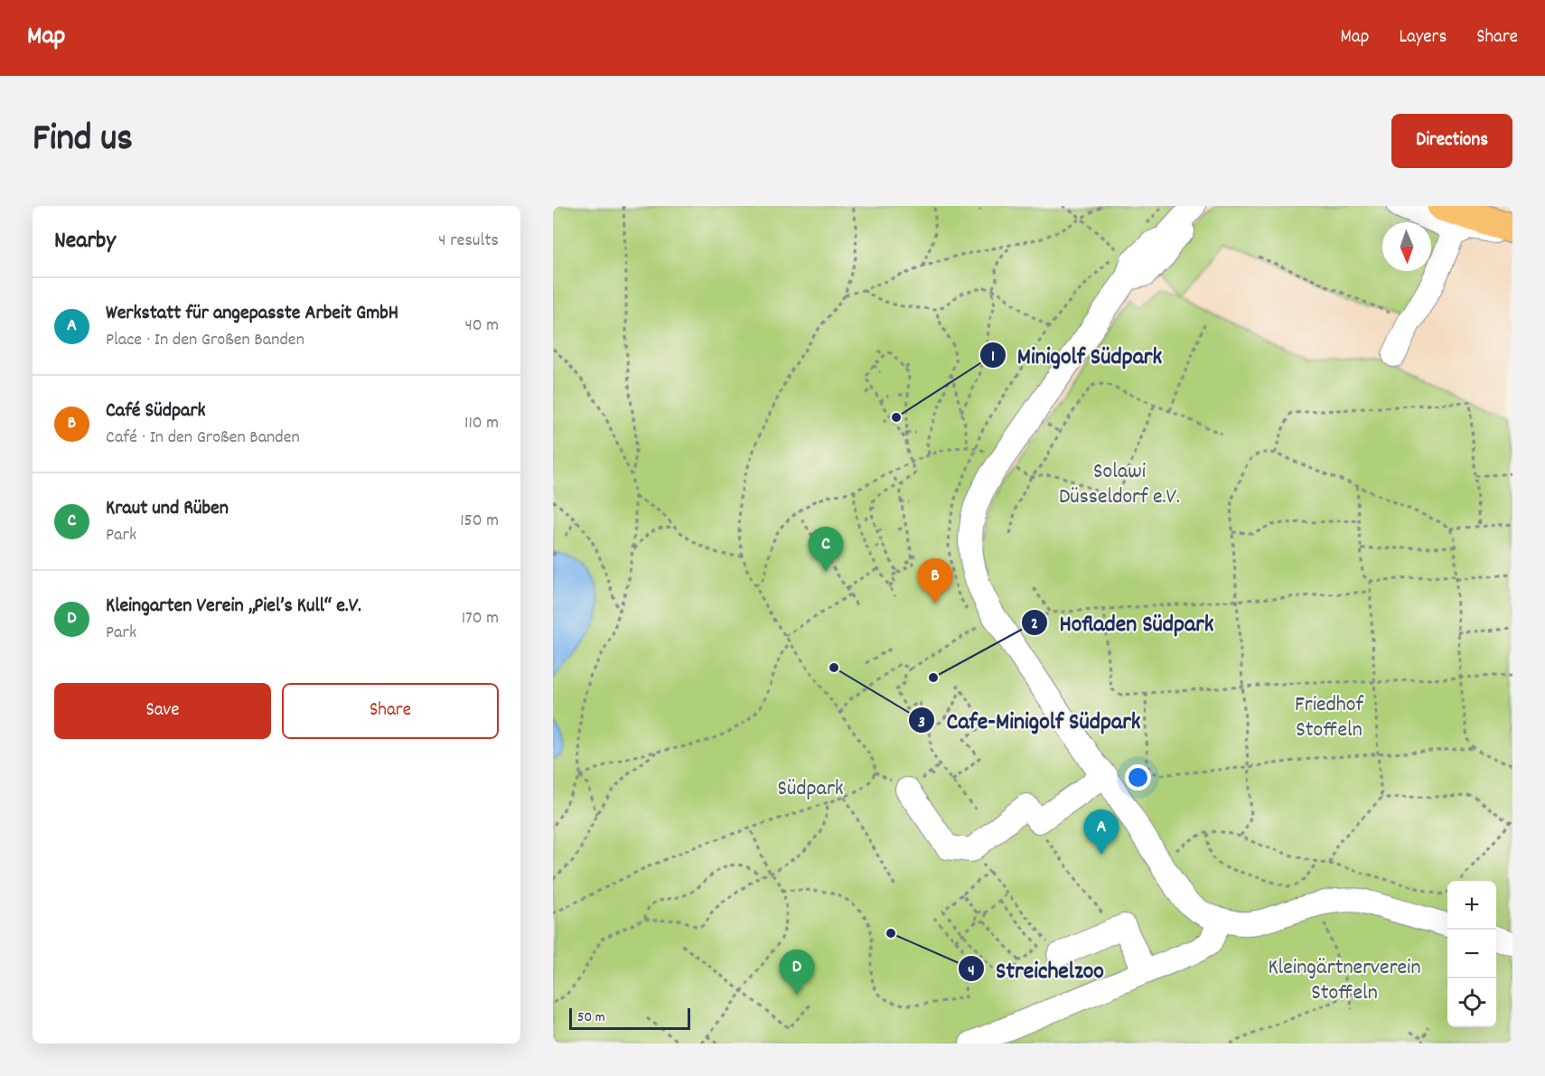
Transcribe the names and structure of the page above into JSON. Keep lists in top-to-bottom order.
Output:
{
  "parks": [
    "Solawi Düsseldorf e.V.",
    "Friedhof Stoffeln",
    "Südpark",
    "Kleingärtnerverein Stoffeln"
  ],
  "places": [
    "Minigolf Südpark",
    "Cafe-Minigolf Südpark",
    "Hofladen Südpark",
    "Streichelzoo"
  ],
  "scale_bar": "50 m",
  "north": "bottom",
  "page": {
    "header": "Map",
    "nav": ["Map", "Layers", "Share"],
    "title": "Find us",
    "buttons": [
      "Directions",
      ["Save", "Share"]
    ],
    "heading": ["Nearby", "4 results"],
    "list": [
      {
        "mark": "A",
        "name": "Werkstatt für angepasste Arbeit GmbH",
        "note": "Place · In den Großen Banden",
        "value": "40 m"
      },
      {
        "mark": "B",
        "name": "Café Südpark",
        "note": "Café · In den Großen Banden",
        "value": "110 m"
      },
      {
        "mark": "C",
        "name": "Kraut und Rüben",
        "note": "Park",
        "value": "150 m"
      },
      {
        "mark": "D",
        "name": "Kleingarten Verein „Piel’s Kull“ e.V.",
        "note": "Park",
        "value": "170 m"
      }
    ],
    "pins": [
      "C",
      "B",
      "A",
      "D"
    ],
    "map_buttons": ["+", "−"],
    "scale": "50 m"
  }
}
